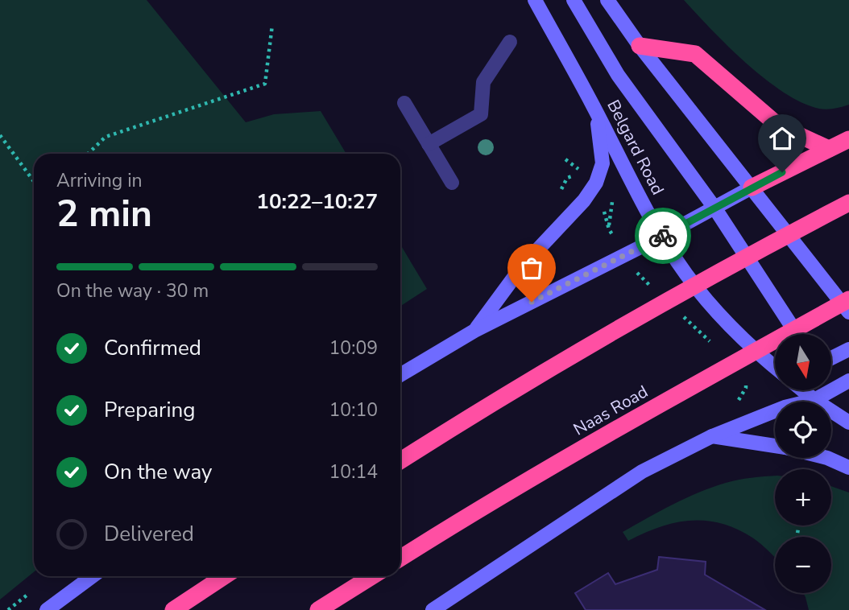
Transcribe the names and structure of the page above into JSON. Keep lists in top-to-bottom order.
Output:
{
  "streets": {
    "highway": ["Naas Road"],
    "main road": ["Belgard Road"]
  },
  "north": "bottom",
  "page": {
    "heading": ["2 min", "Arriving in", "10:22–10:27"],
    "bar": "On the way · 30 m",
    "list": [
      ["Confirmed", "10:09"],
      ["Preparing", "10:10"],
      ["On the way", "10:14"],
      "Delivered"
    ],
    "map_buttons": ["+", "−"]
  }
}
